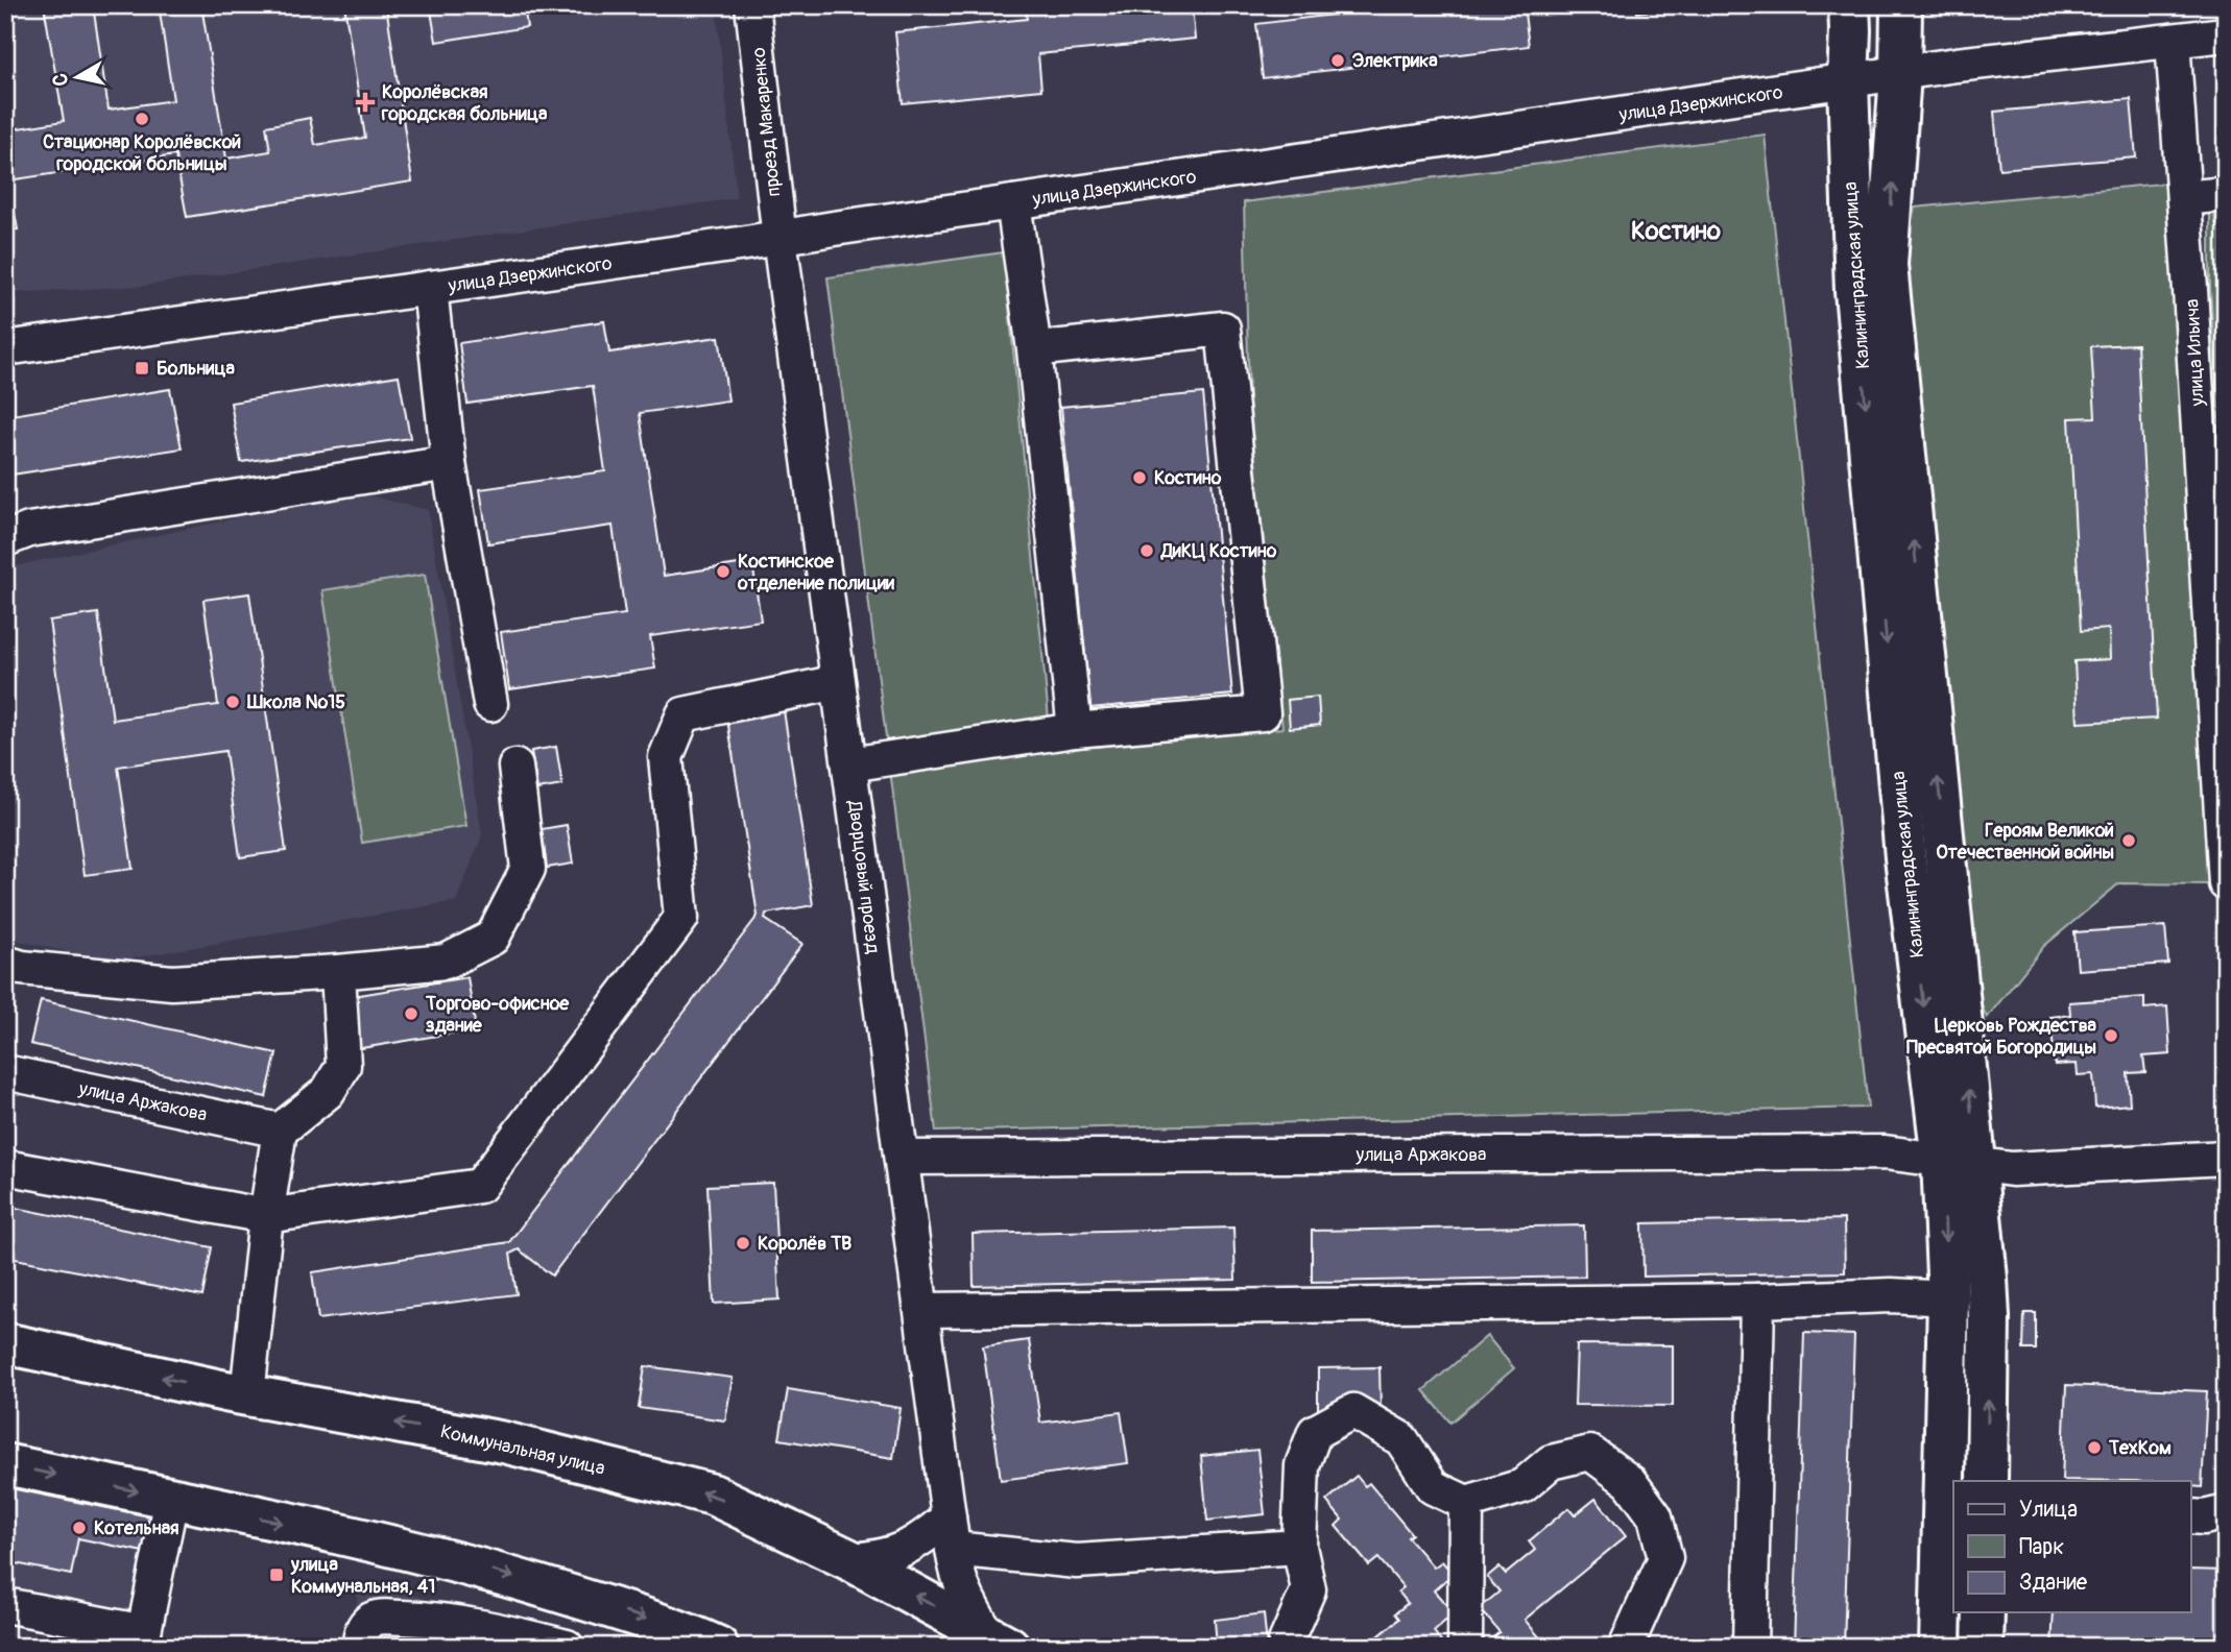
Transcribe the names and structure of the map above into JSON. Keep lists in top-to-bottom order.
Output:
{
  "streets": {
    "main road": ["Калининградская улица", "Коммунальная улица"],
    "street": [
      "улица Дзержинского",
      "проезд Макаренко",
      "улица Ильича",
      "Дворцовый проезд",
      "улица Аржакова"
    ]
  },
  "crossings": [
    ["улица Дзержинского", "проезд Макаренко"],
    ["улица Дзержинского", "Калининградская улица"],
    ["улица Дзержинского", "улица Ильича"],
    ["улица Дзержинского", "Дворцовый проезд"],
    ["проезд Макаренко", "Дворцовый проезд"],
    ["Калининградская улица", "улица Аржакова"],
    ["Дворцовый проезд", "улица Аржакова"],
    ["Дворцовый проезд", "Коммунальная улица"]
  ],
  "districts": ["Костино"],
  "places": {
    "other": [
      "Электрика",
      "Стационар Королёвской городской больницы",
      "Костино",
      "ДиКЦ Костино",
      "Костинское отделение полиции",
      "Школа №15",
      "Героям Великой Отечественной войны",
      "Торгово-офисное здание",
      "Церковь Рождества Пресвятой Богородицы",
      "Королёв ТВ",
      "ТехКом",
      "Котельная"
    ],
    "health": ["Королёвская городская больница"],
    "transit": ["Больница", "улица Коммунальная, 41"]
  },
  "legend": ["Улица", "Парк", "Здание"],
  "north": "left"
}
